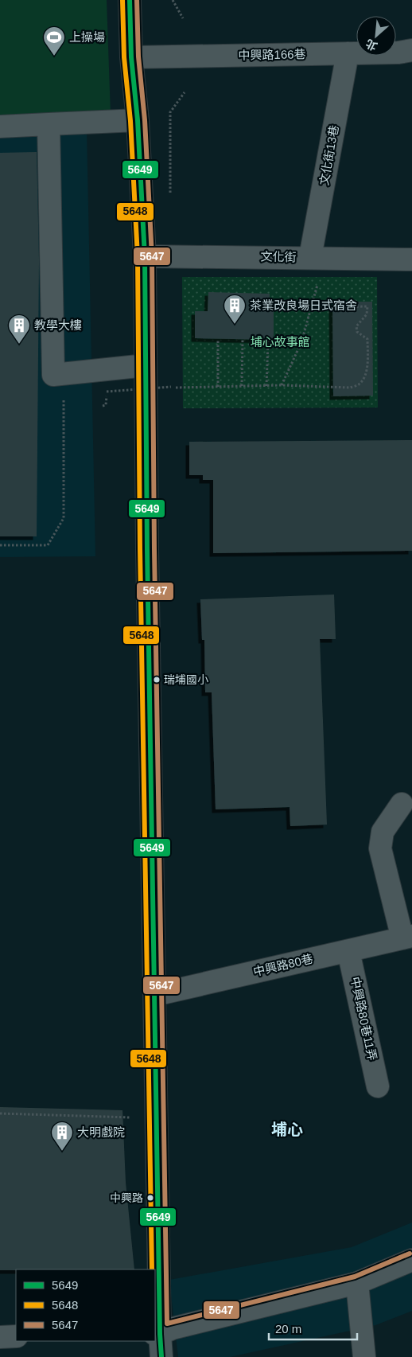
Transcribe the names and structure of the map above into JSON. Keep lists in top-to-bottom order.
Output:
{
  "streets": {
    "street": [
      "中興路166巷",
      "文化街13巷",
      "文化街",
      "中興路80巷",
      "中興路80巷11弄"
    ]
  },
  "crossings": [
    ["中興路166巷", "文化街13巷"],
    ["文化街13巷", "文化街"],
    ["中興路80巷", "中興路80巷11弄"]
  ],
  "districts": ["埔心"],
  "parks": ["埔心故事館"],
  "places": {
    "sports": ["上操場"],
    "building": ["茶業改良場日式宿舍", "教學大樓", "大明戲院"],
    "other": ["瑞埔國小", "中興路"]
  },
  "lines": ["transit line 5649", "transit line 5648", "transit line 5647"],
  "legend": ["5649", "5648", "5647"],
  "scale_bar": "20 m",
  "north": "bottom left"
}
